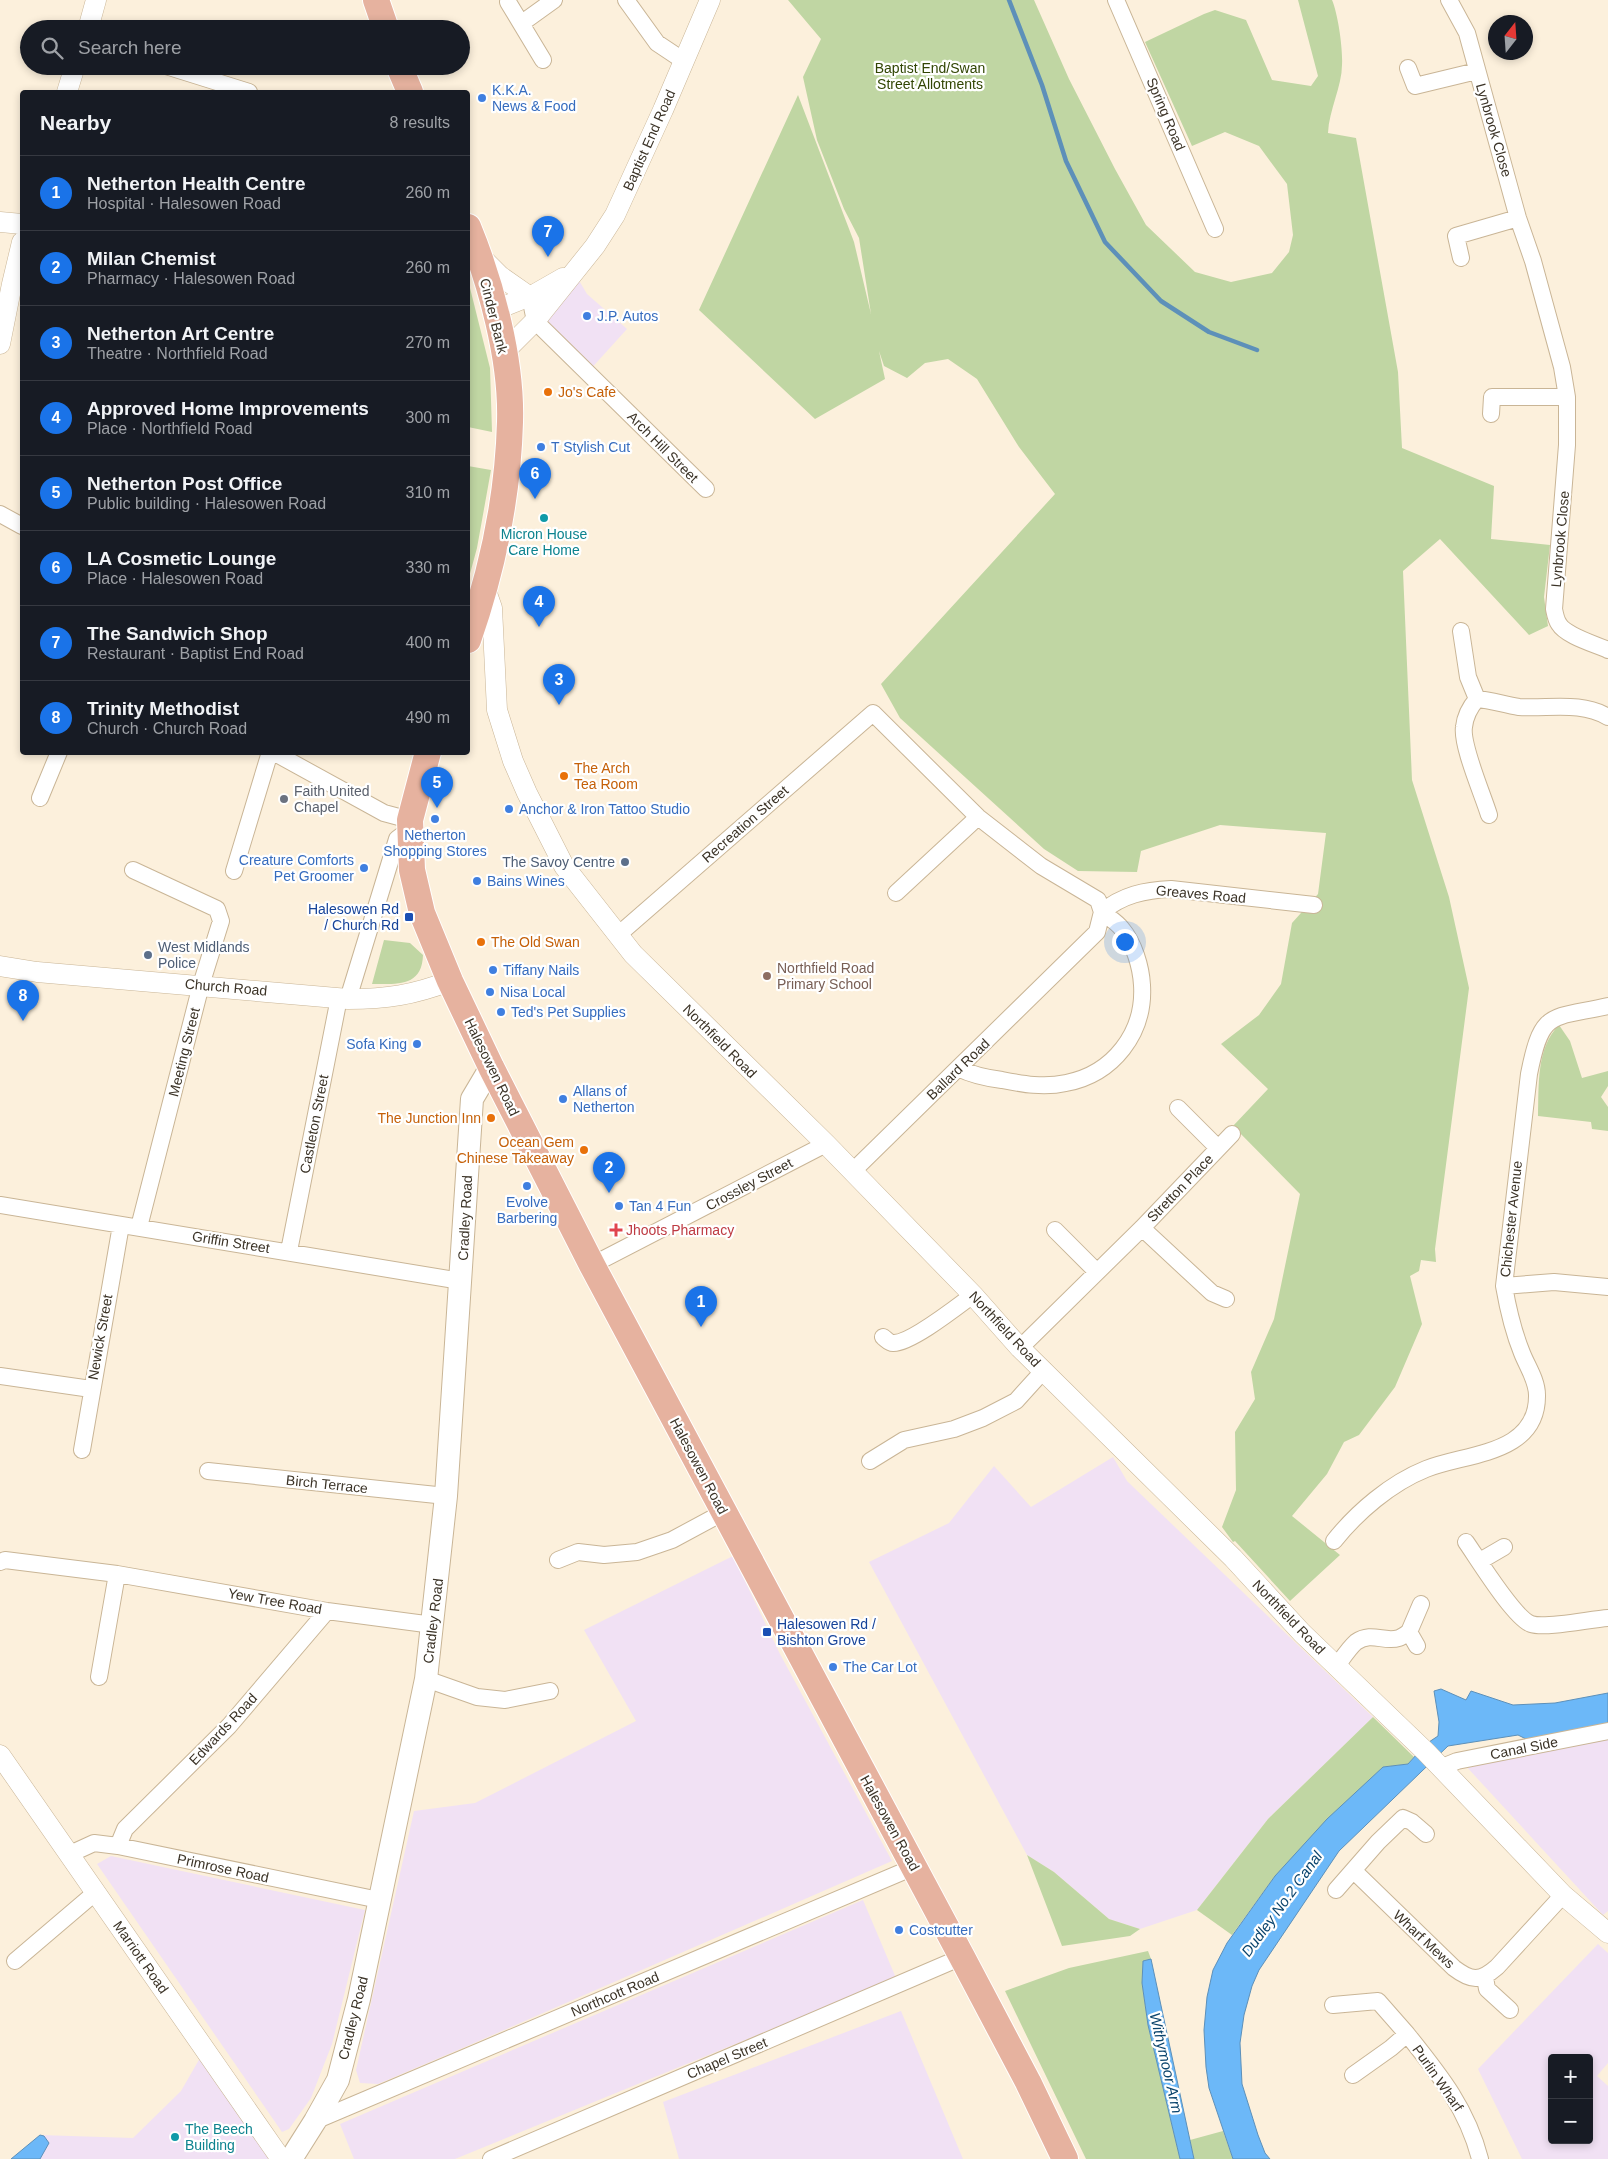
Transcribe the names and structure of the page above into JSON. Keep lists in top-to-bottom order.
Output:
{
  "streets": {
    "main road": ["Cinder Bank", "Halesowen Road", "Cradley Road"],
    "street": [
      "Spring Road",
      "Lynbrook Close",
      "Baptist End Road",
      "Arch Hill Street",
      "Recreation Street",
      "Greaves Road",
      "Church Road",
      "Northfield Road",
      "Meeting Street",
      "Ballard Road",
      "Castleton Street",
      "Crossley Street",
      "Stretton Place",
      "Chichester Avenue",
      "Griffin Street",
      "Newick Street",
      "Birch Terrace",
      "Yew Tree Road",
      "Edwards Road",
      "Canal Side",
      "Primrose Road",
      "Wharf Mews",
      "Marriott Road",
      "Northcott Road",
      "Chapel Street",
      "Purlin Wharf"
    ]
  },
  "crossings": [
    ["Baptist End Road", "Cinder Bank"],
    ["Baptist End Road", "Arch Hill Street"],
    ["Cinder Bank", "Northfield Road"],
    ["Recreation Street", "Northfield Road"],
    ["Greaves Road", "Ballard Road"],
    ["Church Road", "Meeting Street"],
    ["Church Road", "Halesowen Road"],
    ["Church Road", "Castleton Street"],
    ["Northfield Road", "Ballard Road"],
    ["Northfield Road", "Crossley Street"],
    ["Northfield Road", "Stretton Place"],
    ["Northfield Road", "Canal Side"],
    ["Meeting Street", "Griffin Street"],
    ["Halesowen Road", "Castleton Street"],
    ["Halesowen Road", "Crossley Street"],
    ["Halesowen Road", "Cradley Road"],
    ["Halesowen Road", "Northcott Road"],
    ["Halesowen Road", "Chapel Street"],
    ["Castleton Street", "Griffin Street"],
    ["Cradley Road", "Griffin Street"],
    ["Cradley Road", "Birch Terrace"],
    ["Cradley Road", "Yew Tree Road"],
    ["Cradley Road", "Primrose Road"],
    ["Cradley Road", "Northcott Road"],
    ["Griffin Street", "Newick Street"],
    ["Yew Tree Road", "Edwards Road"],
    ["Edwards Road", "Primrose Road"],
    ["Primrose Road", "Marriott Road"]
  ],
  "water": ["Dudley No.2 Canal", "Withymoor Arm"],
  "parks": ["Baptist End/Swan Street Allotments"],
  "places": {
    "other": [
      "K.K.A. News & Food",
      "J.P. Autos",
      "Jo's Cafe",
      "T Stylish Cut",
      "Micron House Care Home",
      "The Arch Tea Room",
      "Faith United Chapel",
      "Anchor & Iron Tattoo Studio",
      "Netherton Shopping Stores",
      "The Savoy Centre",
      "Creature Comforts Pet Groomer",
      "Bains Wines",
      "The Old Swan",
      "West Midlands Police",
      "Tiffany Nails",
      "Northfield Road Primary School",
      "Nisa Local",
      "Ted's Pet Supplies",
      "Sofa King",
      "Allans of Netherton",
      "The Junction Inn",
      "Ocean Gem Chinese Takeaway",
      "Evolve Barbering",
      "Tan 4 Fun",
      "The Car Lot",
      "Costcutter",
      "The Beech Building"
    ],
    "transit": ["Halesowen Rd / Church Rd", "Halesowen Rd / Bishton Grove"],
    "health": ["Jhoots Pharmacy"]
  },
  "north": "top",
  "page": {
    "search": "Search here",
    "heading": ["Nearby", "8 results"],
    "list": [
      {
        "mark": "1",
        "name": "Netherton Health Centre",
        "note": "Hospital · Halesowen Road",
        "value": "260 m"
      },
      {
        "mark": "2",
        "name": "Milan Chemist",
        "note": "Pharmacy · Halesowen Road",
        "value": "260 m"
      },
      {
        "mark": "3",
        "name": "Netherton Art Centre",
        "note": "Theatre · Northfield Road",
        "value": "270 m"
      },
      {
        "mark": "4",
        "name": "Approved Home Improvements",
        "note": "Place · Northfield Road",
        "value": "300 m"
      },
      {
        "mark": "5",
        "name": "Netherton Post Office",
        "note": "Public building · Halesowen Road",
        "value": "310 m"
      },
      {
        "mark": "6",
        "name": "LA Cosmetic Lounge",
        "note": "Place · Halesowen Road",
        "value": "330 m"
      },
      {
        "mark": "7",
        "name": "The Sandwich Shop",
        "note": "Restaurant · Baptist End Road",
        "value": "400 m"
      },
      {
        "mark": "8",
        "name": "Trinity Methodist",
        "note": "Church · Church Road",
        "value": "490 m"
      }
    ],
    "pins": [
      "7",
      "6",
      "4",
      "3",
      "5",
      "8",
      "2",
      "1"
    ],
    "map_buttons": ["+", "−"]
  }
}
